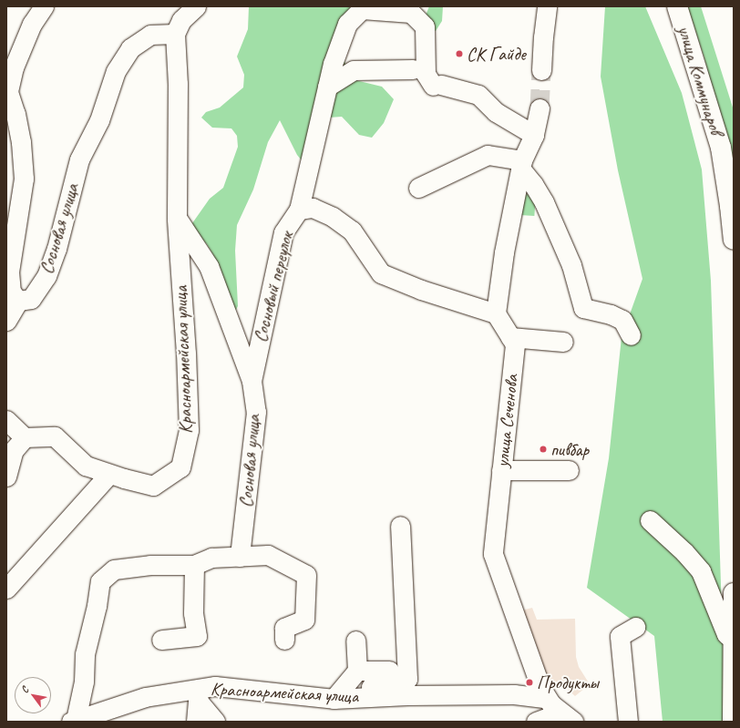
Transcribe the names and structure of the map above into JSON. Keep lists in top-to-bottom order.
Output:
{
  "streets": {
    "main road": ["улица Коммунаров"],
    "street": [
      "Сосновая улица",
      "Сосновый переулок",
      "Красноармейская улица",
      "улица Сеченова"
    ]
  },
  "crossings": [
    ["Сосновая улица", "Сосновый переулок"],
    ["Сосновая улица", "Красноармейская улица"],
    ["Сосновый переулок", "улица Сеченова"],
    ["Красноармейская улица", "улица Сеченова"]
  ],
  "places": ["СК Гайде", "пивбар", "Продукты"],
  "north": "top left"
}
